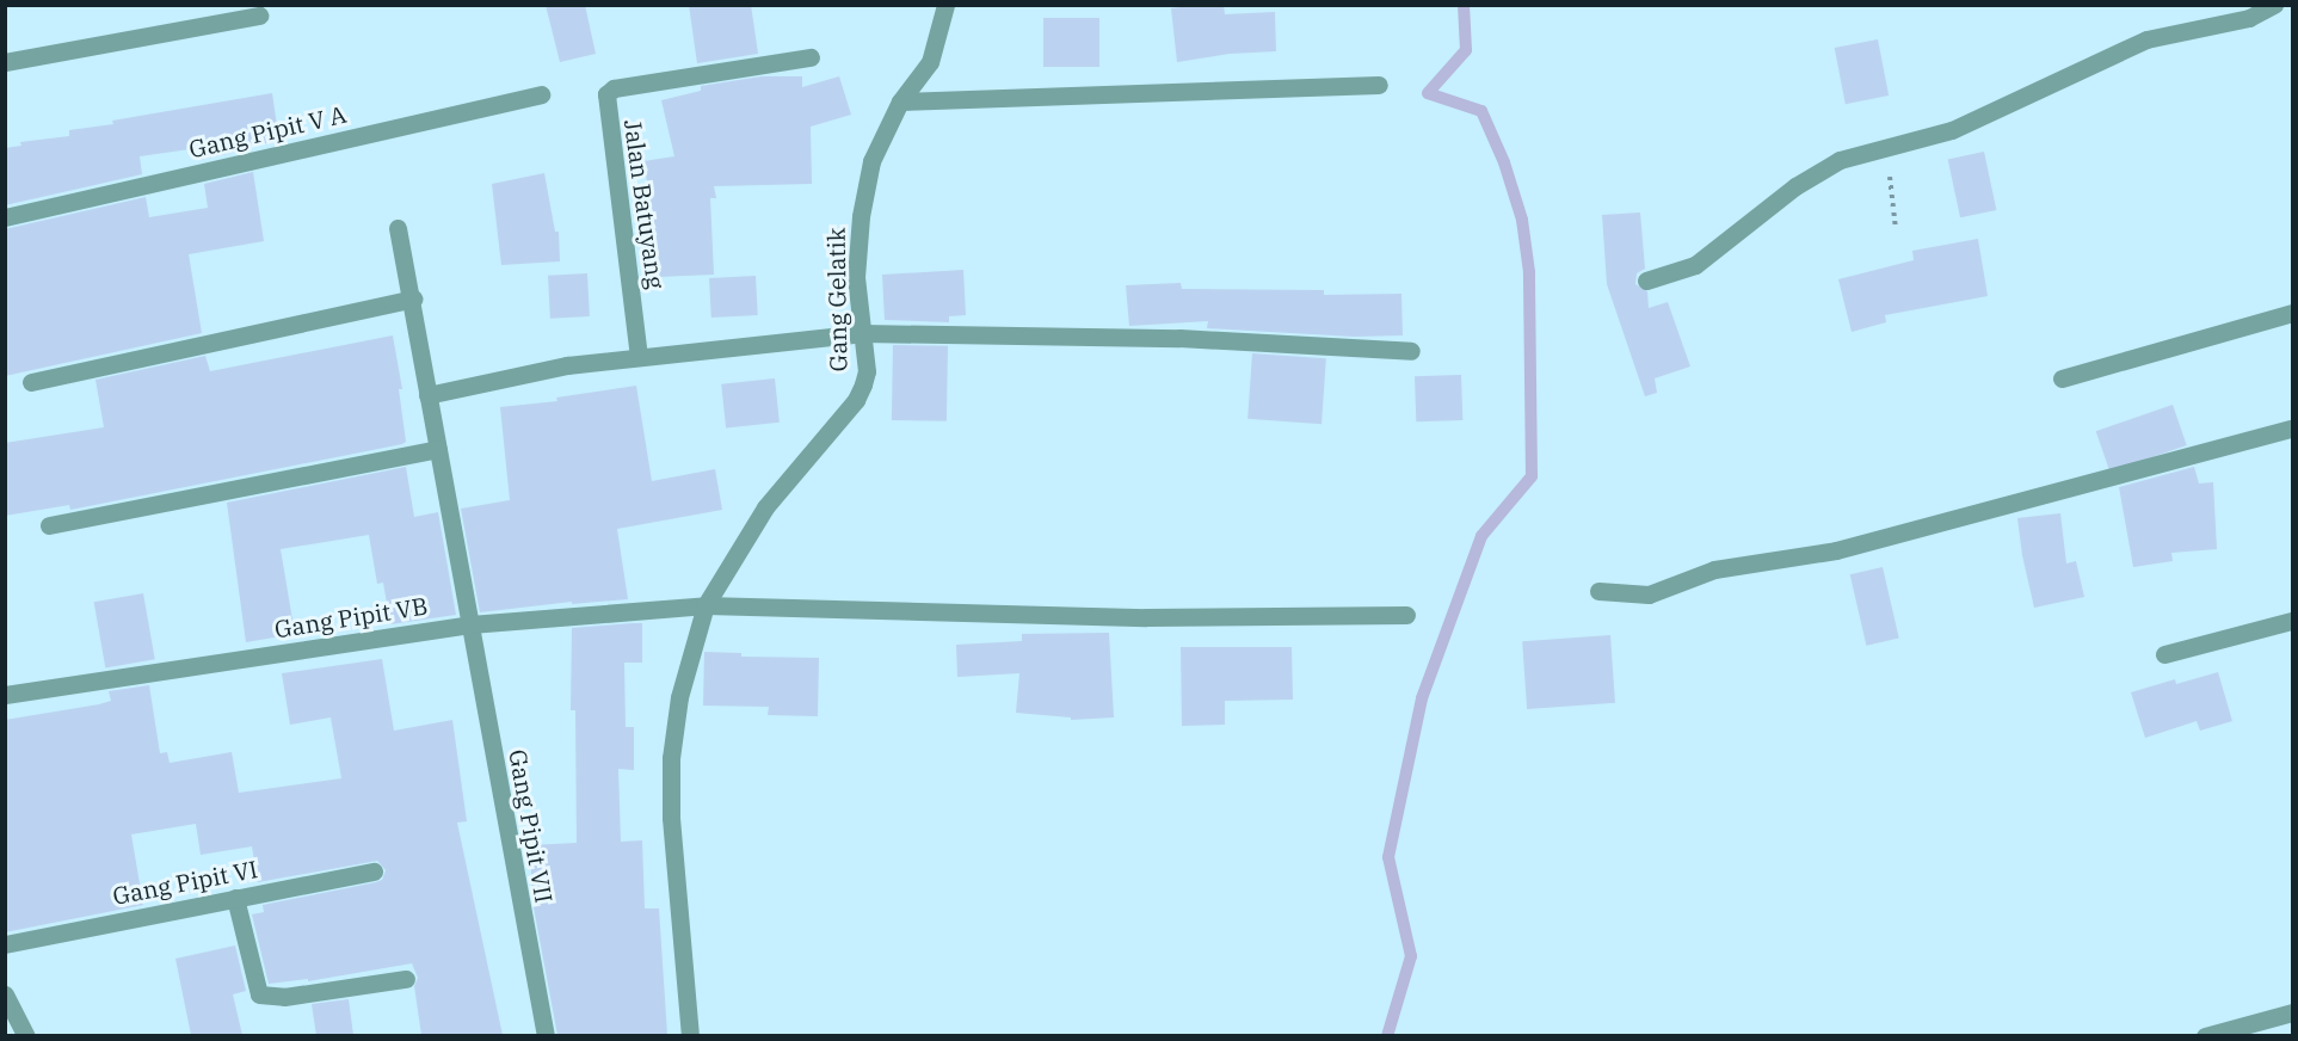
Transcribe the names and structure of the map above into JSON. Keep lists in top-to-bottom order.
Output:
{
  "streets": {
    "street": [
      "Gang Pipit V A",
      "Jalan Batuyang",
      "Gang Gelatik",
      "Gang Pipit VB",
      "Gang Pipit VII",
      "Gang Pipit VI"
    ]
  },
  "crossings": [
    ["Gang Gelatik", "Gang Pipit VB"],
    ["Gang Pipit VB", "Gang Pipit VII"]
  ]
}
